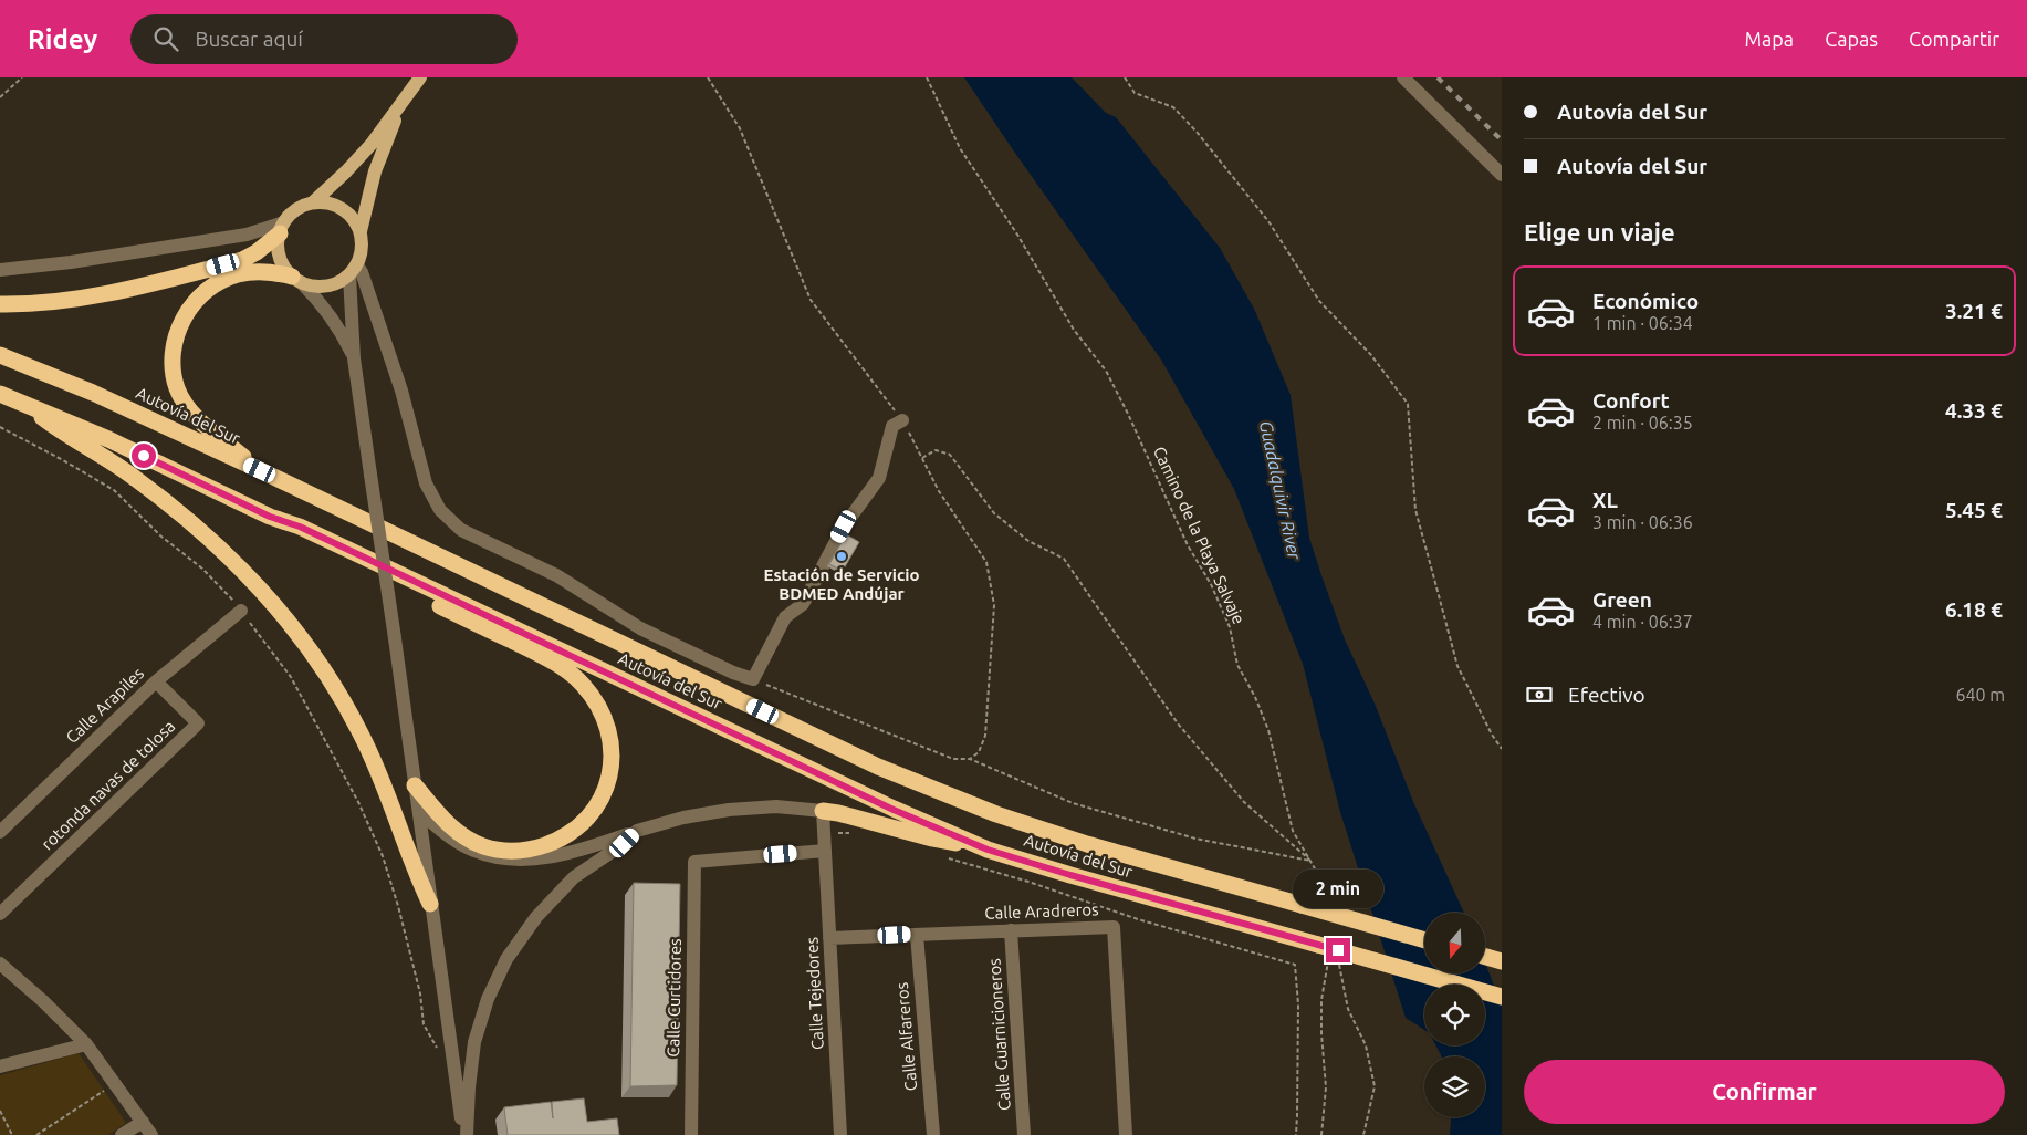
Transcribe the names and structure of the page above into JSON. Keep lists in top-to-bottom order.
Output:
{
  "streets": {
    "highway": ["Autovía del Sur"],
    "street": [
      "Calle Arapiles",
      "rotonda navas de tolosa",
      "Calle Aradreros",
      "Calle Tejedores",
      "Calle Curtidores",
      "Calle Guarnicioneros",
      "Calle Alfareros"
    ],
    "path": ["Camino de la Playa Salvaje"]
  },
  "crossings": [
    ["Calle Arapiles", "rotonda navas de tolosa"],
    ["Calle Aradreros", "Calle Tejedores"],
    ["Calle Aradreros", "Calle Guarnicioneros"],
    ["Calle Aradreros", "Calle Alfareros"],
    ["Calle Tejedores", "Calle Curtidores"]
  ],
  "water": ["Guadalquivir River"],
  "places": ["Estación de Servicio BDMED Andújar"],
  "north": "bottom",
  "page": {
    "header": "Ridey",
    "search": "Buscar aquí",
    "nav": ["Mapa", "Capas", "Compartir"],
    "banner": ["Autovía del Sur", "Autovía del Sur"],
    "heading": "Elige un viaje",
    "list": [
      {
        "name": "Económico",
        "note": "1 min · 06:34",
        "value": "3.21 €"
      },
      {
        "name": "Confort",
        "note": "2 min · 06:35",
        "value": "4.33 €"
      },
      {
        "name": "XL",
        "note": "3 min · 06:36",
        "value": "5.45 €"
      },
      {
        "name": "Green",
        "note": "4 min · 06:37",
        "value": "6.18 €"
      }
    ],
    "pay": ["Efectivo", "640 m"],
    "bubble": "2 min",
    "buttons": "Confirmar"
  }
}
